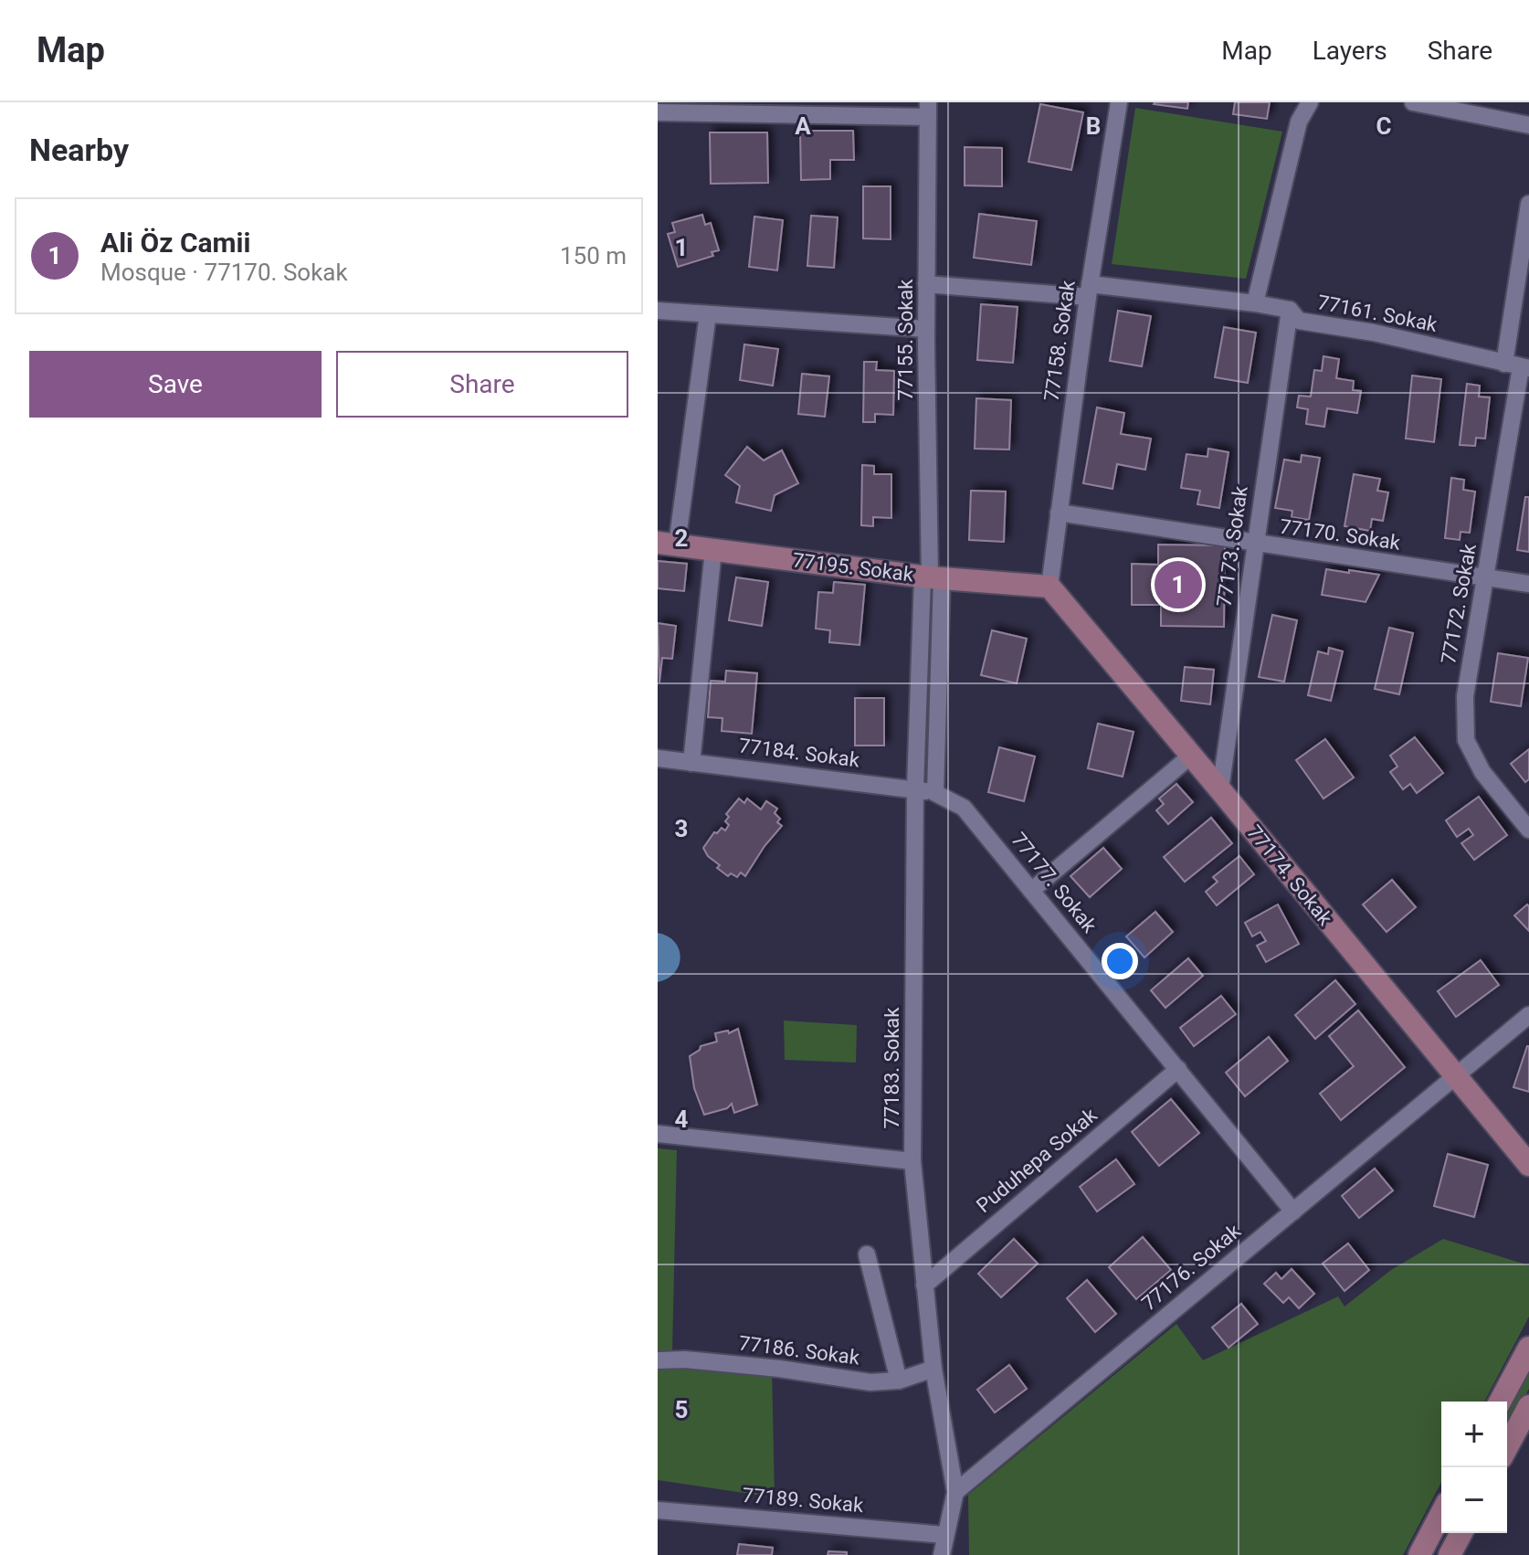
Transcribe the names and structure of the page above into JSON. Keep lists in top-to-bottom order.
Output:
{
  "streets": {
    "main road": ["77195. Sokak", "77174. Sokak"],
    "street": [
      "77161. Sokak",
      "77155. Sokak",
      "77158. Sokak",
      "77170. Sokak",
      "77173. Sokak",
      "77172. Sokak",
      "77184. Sokak",
      "77177. Sokak",
      "77183. Sokak",
      "Puduhepa Sokak",
      "77176. Sokak",
      "77186. Sokak",
      "77189. Sokak"
    ]
  },
  "crossings": [
    ["77161. Sokak", "77155. Sokak"],
    ["77161. Sokak", "77158. Sokak"],
    ["77161. Sokak", "77173. Sokak"],
    ["77161. Sokak", "77172. Sokak"],
    ["77155. Sokak", "77195. Sokak"],
    ["77155. Sokak", "77183. Sokak"],
    ["77158. Sokak", "77170. Sokak"],
    ["77158. Sokak", "77195. Sokak"],
    ["77158. Sokak", "77174. Sokak"],
    ["77170. Sokak", "77173. Sokak"],
    ["77170. Sokak", "77172. Sokak"],
    ["77173. Sokak", "77174. Sokak"],
    ["77195. Sokak", "77174. Sokak"],
    ["77195. Sokak", "77183. Sokak"],
    ["77184. Sokak", "77177. Sokak"],
    ["77184. Sokak", "77183. Sokak"],
    ["77174. Sokak", "77176. Sokak"],
    ["77177. Sokak", "Puduhepa Sokak"],
    ["77177. Sokak", "77176. Sokak"],
    ["77183. Sokak", "Puduhepa Sokak"],
    ["77183. Sokak", "77176. Sokak"],
    ["77183. Sokak", "77186. Sokak"],
    ["77183. Sokak", "77189. Sokak"]
  ],
  "page": {
    "header": "Map",
    "nav": ["Map", "Layers", "Share"],
    "heading": "Nearby",
    "list": [
      {
        "mark": "1",
        "name": "Ali Öz Camii",
        "note": "Mosque · 77170. Sokak",
        "value": "150 m"
      }
    ],
    "buttons": ["Save", "Share"],
    "pins": "1",
    "map_buttons": ["+", "−"]
  },
  "grid": {
    "columns": ["A", "B", "C"],
    "rows": [
      "1",
      "2",
      "3",
      "4",
      "5"
    ]
  }
}
